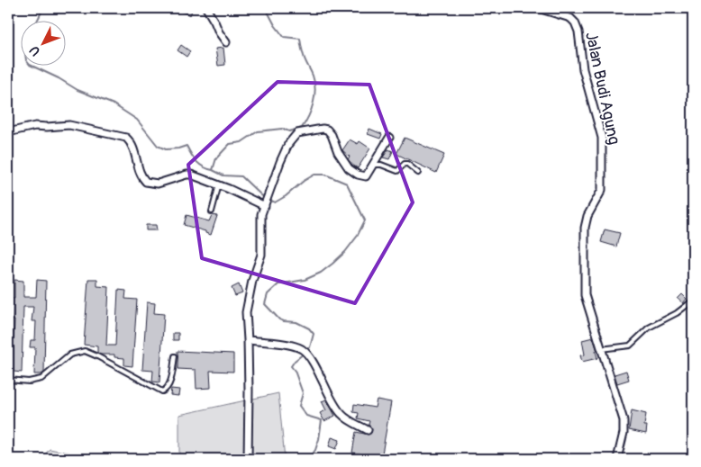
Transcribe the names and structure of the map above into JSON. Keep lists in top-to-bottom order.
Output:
{
  "streets": {
    "street": ["Jalan Budi Agung"]
  },
  "north": "bottom left"
}
